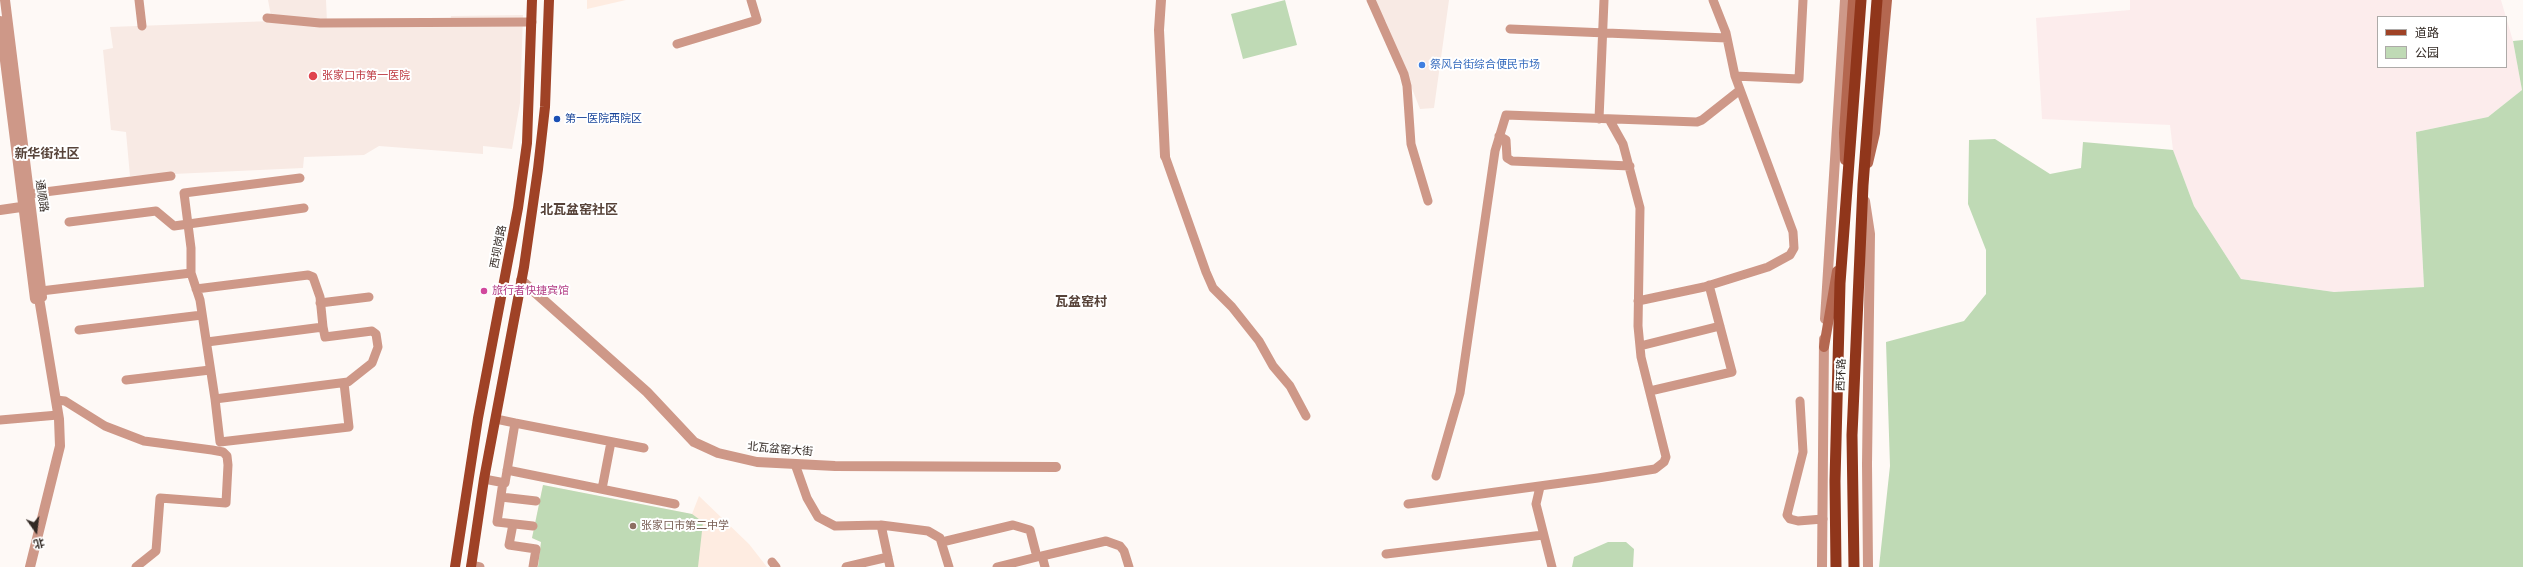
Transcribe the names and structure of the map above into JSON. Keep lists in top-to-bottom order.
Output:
{
  "streets": {
    "highway": ["西环路"],
    "main road": ["西坝岗路"],
    "street": ["通顺路", "北瓦盆窑大街"]
  },
  "districts": ["新华街社区", "北瓦盆窑社区", "瓦盆窑村"],
  "places": [
    "祭风台街综合便民市场",
    "张家口市第一医院",
    "第一医院西院区",
    "旅行者快捷宾馆",
    "张家口市第二中学"
  ],
  "legend": ["道路", "公园"],
  "north": "bottom"
}
